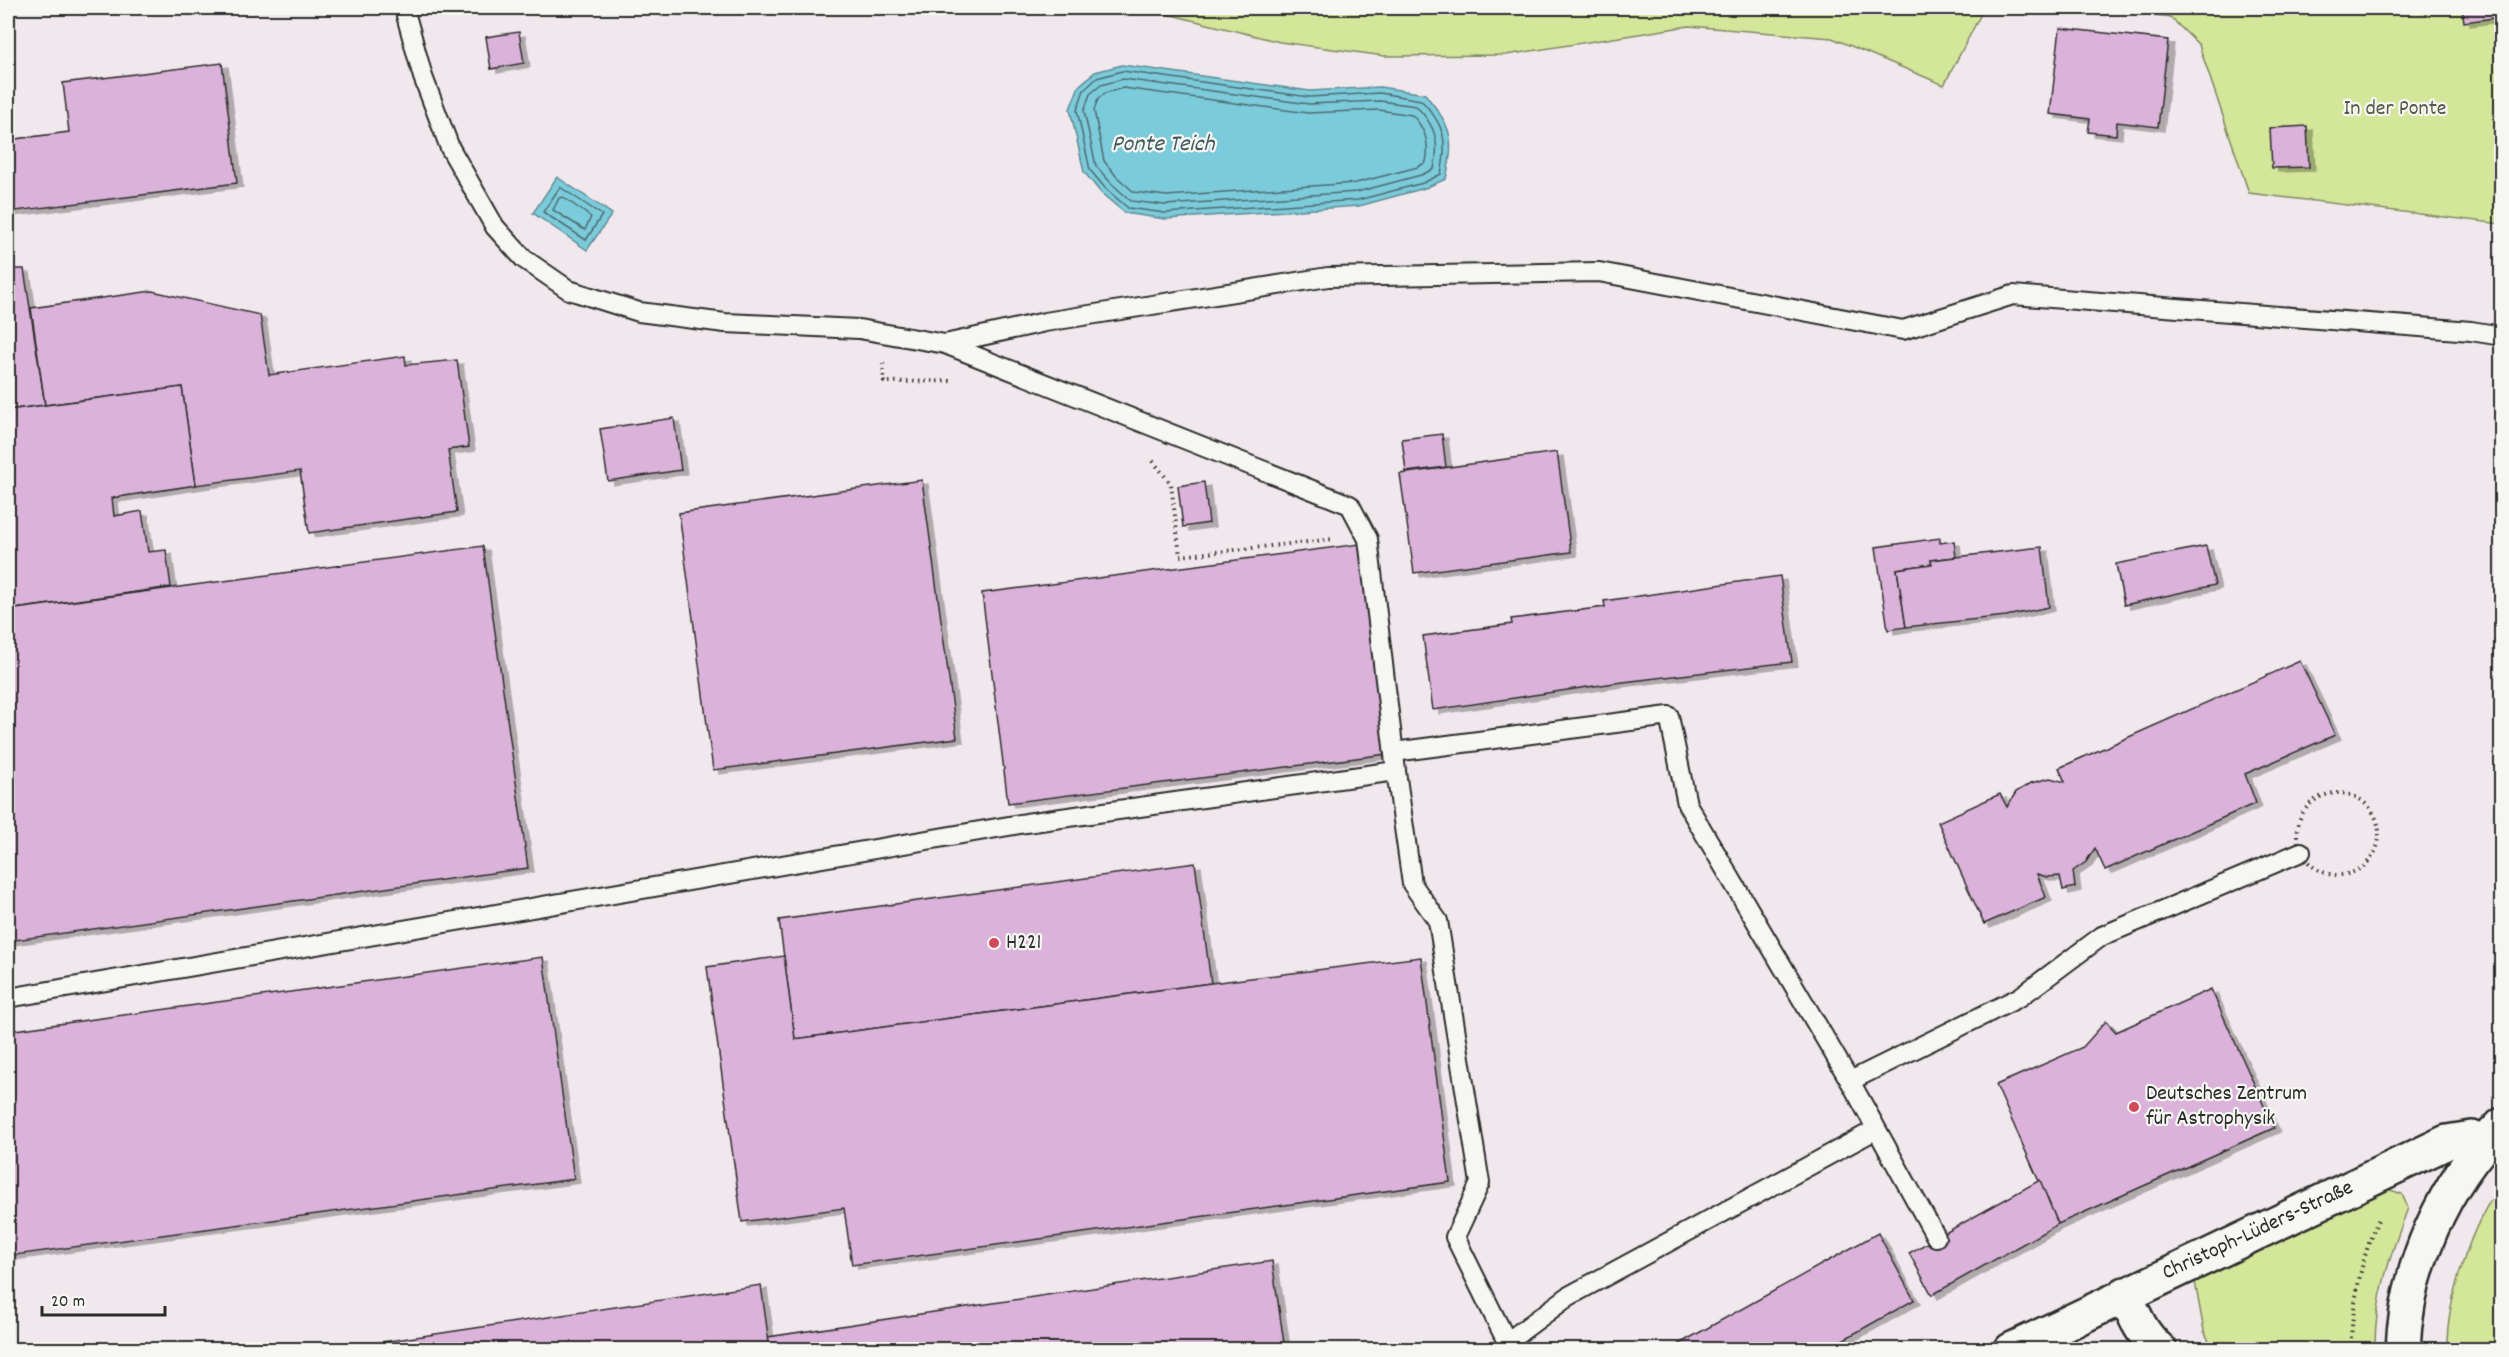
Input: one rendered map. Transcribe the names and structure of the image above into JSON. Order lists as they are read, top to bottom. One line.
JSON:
{"streets":{"street":["Christoph-Lüders-Straße"]},"water":["Ponte Teich"],"parks":["In der Ponte"],"places":["H221","Deutsches Zentrum für Astrophysik"],"scale_bar":"20 m"}
